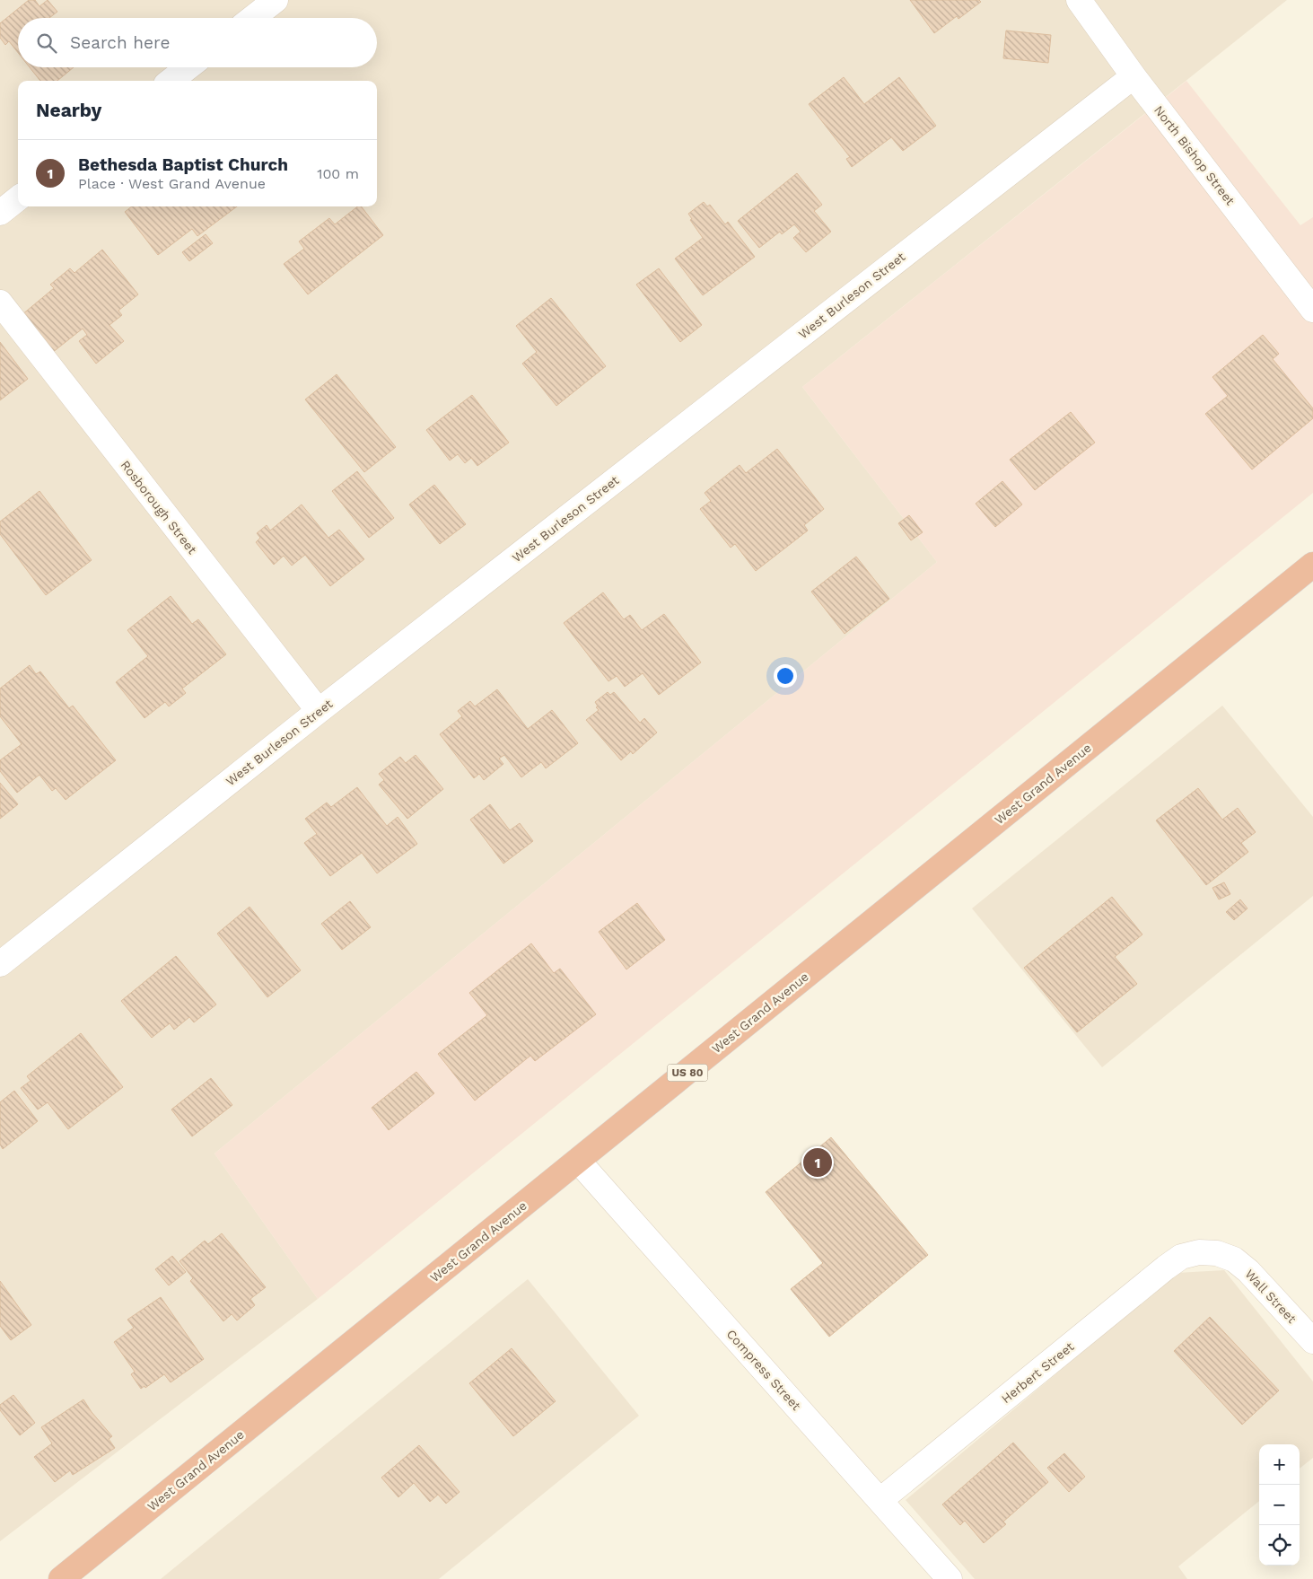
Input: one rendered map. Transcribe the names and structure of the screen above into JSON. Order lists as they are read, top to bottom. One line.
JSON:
{"streets":{"highway":["West Grand Avenue","US 80"],"street":["North Bishop Street","West Burleson Street","Rosborough Street","Wall Street","Compress Street","Herbert Street"]},"crossings":[["North Bishop Street","West Burleson Street"],["West Burleson Street","Rosborough Street"],["West Grand Avenue","Compress Street"],["Wall Street","Herbert Street"],["Compress Street","Herbert Street"]],"page":{"search":"Search here","heading":"Nearby","list":[{"mark":"1","name":"Bethesda Baptist Church","note":"Place · West Grand Avenue","value":"100 m"}],"pins":"1","map_buttons":["+","−"]}}
